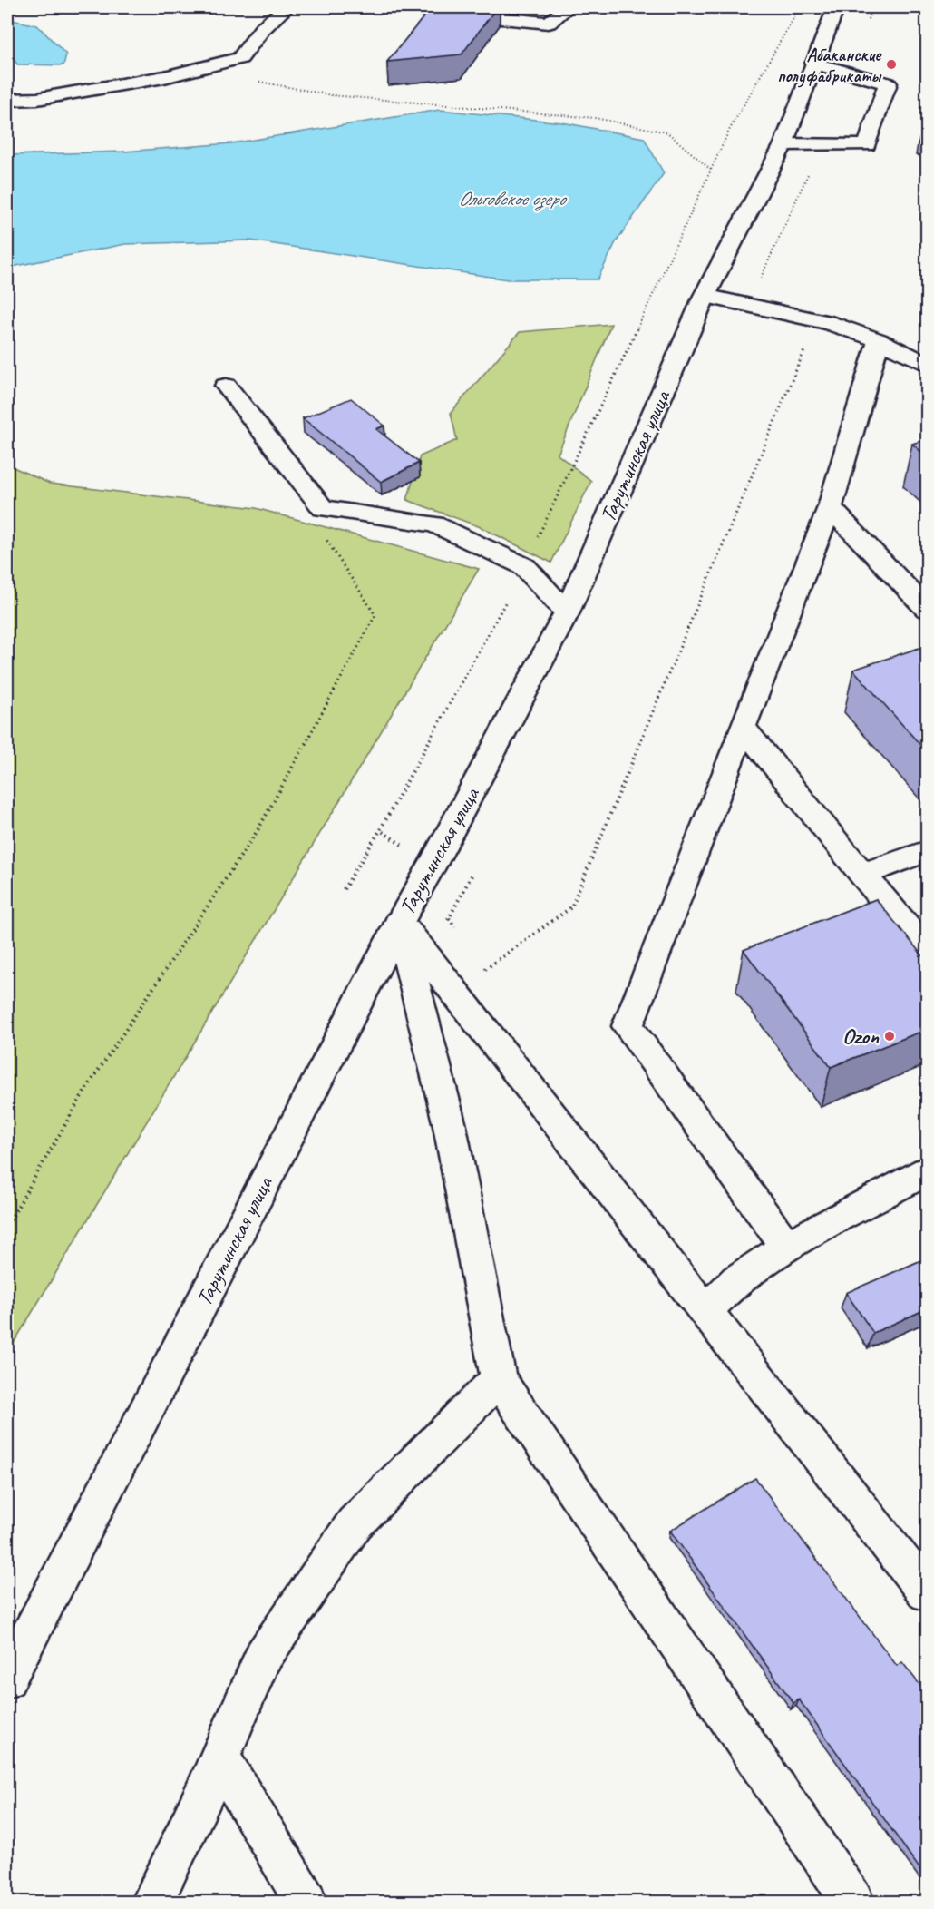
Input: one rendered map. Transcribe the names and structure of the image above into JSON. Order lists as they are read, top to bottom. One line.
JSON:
{"streets":{"main road":["Тарутинская улица"]},"water":["Ольговское озеро"],"places":["Абаканские полуфабрикаты","Ozon"]}
